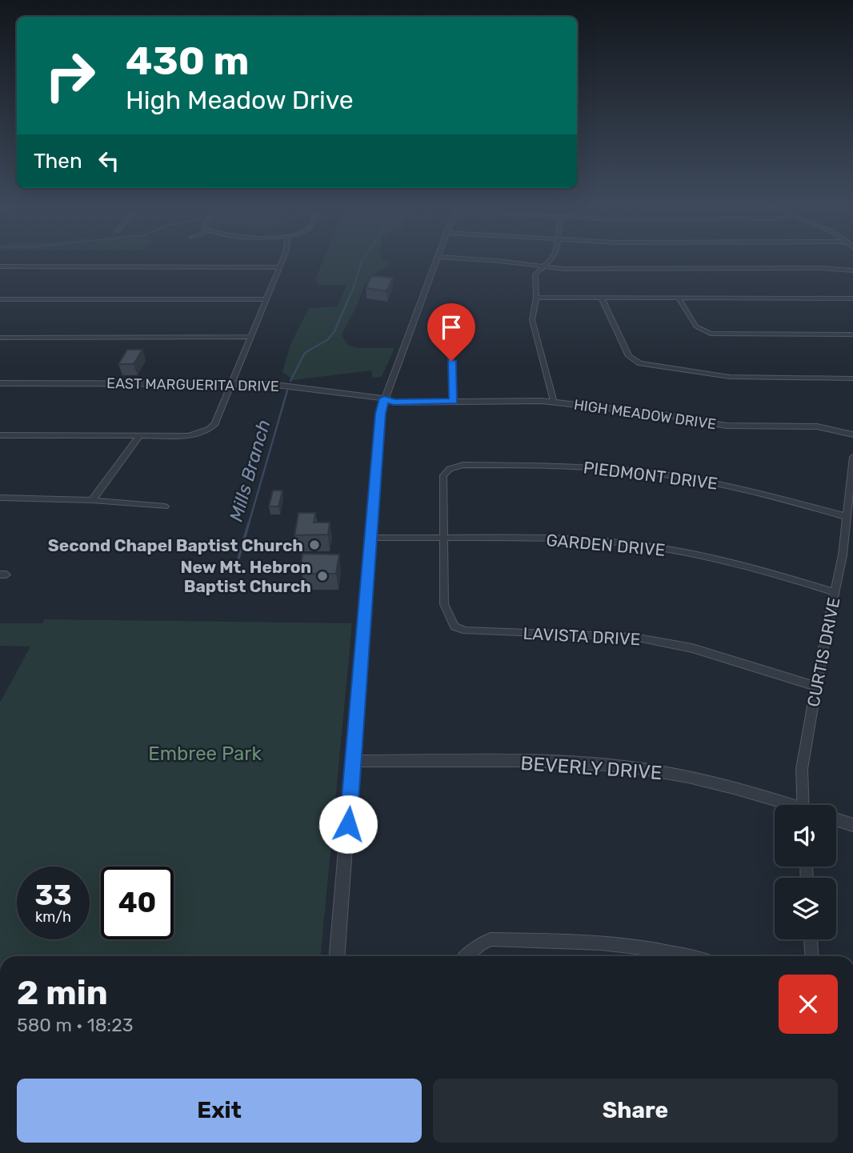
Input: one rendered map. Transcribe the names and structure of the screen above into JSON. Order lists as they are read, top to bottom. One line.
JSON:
{"streets":{"street":["EAST MARGUERITA DRIVE","HIGH MEADOW DRIVE","PIEDMONT DRIVE","GARDEN DRIVE","LAVISTA DRIVE","CURTIS DRIVE","BEVERLY DRIVE"]},"crossings":[["EAST MARGUERITA DRIVE","HIGH MEADOW DRIVE"],["PIEDMONT DRIVE","GARDEN DRIVE"],["PIEDMONT DRIVE","LAVISTA DRIVE"],["PIEDMONT DRIVE","CURTIS DRIVE"],["GARDEN DRIVE","LAVISTA DRIVE"],["GARDEN DRIVE","CURTIS DRIVE"],["LAVISTA DRIVE","CURTIS DRIVE"]],"water":["Mills Branch"],"parks":["Embree Park"],"places":["Second Chapel Baptist Church","New Mt. Hebron Baptist Church"],"page":{"turn":["430 m","High Meadow Drive"],"then":"Then","speed":"33 km/h","limit":"40","heading":["2 min","580 m · 18:23"],"buttons":["Exit","Share"]}}
